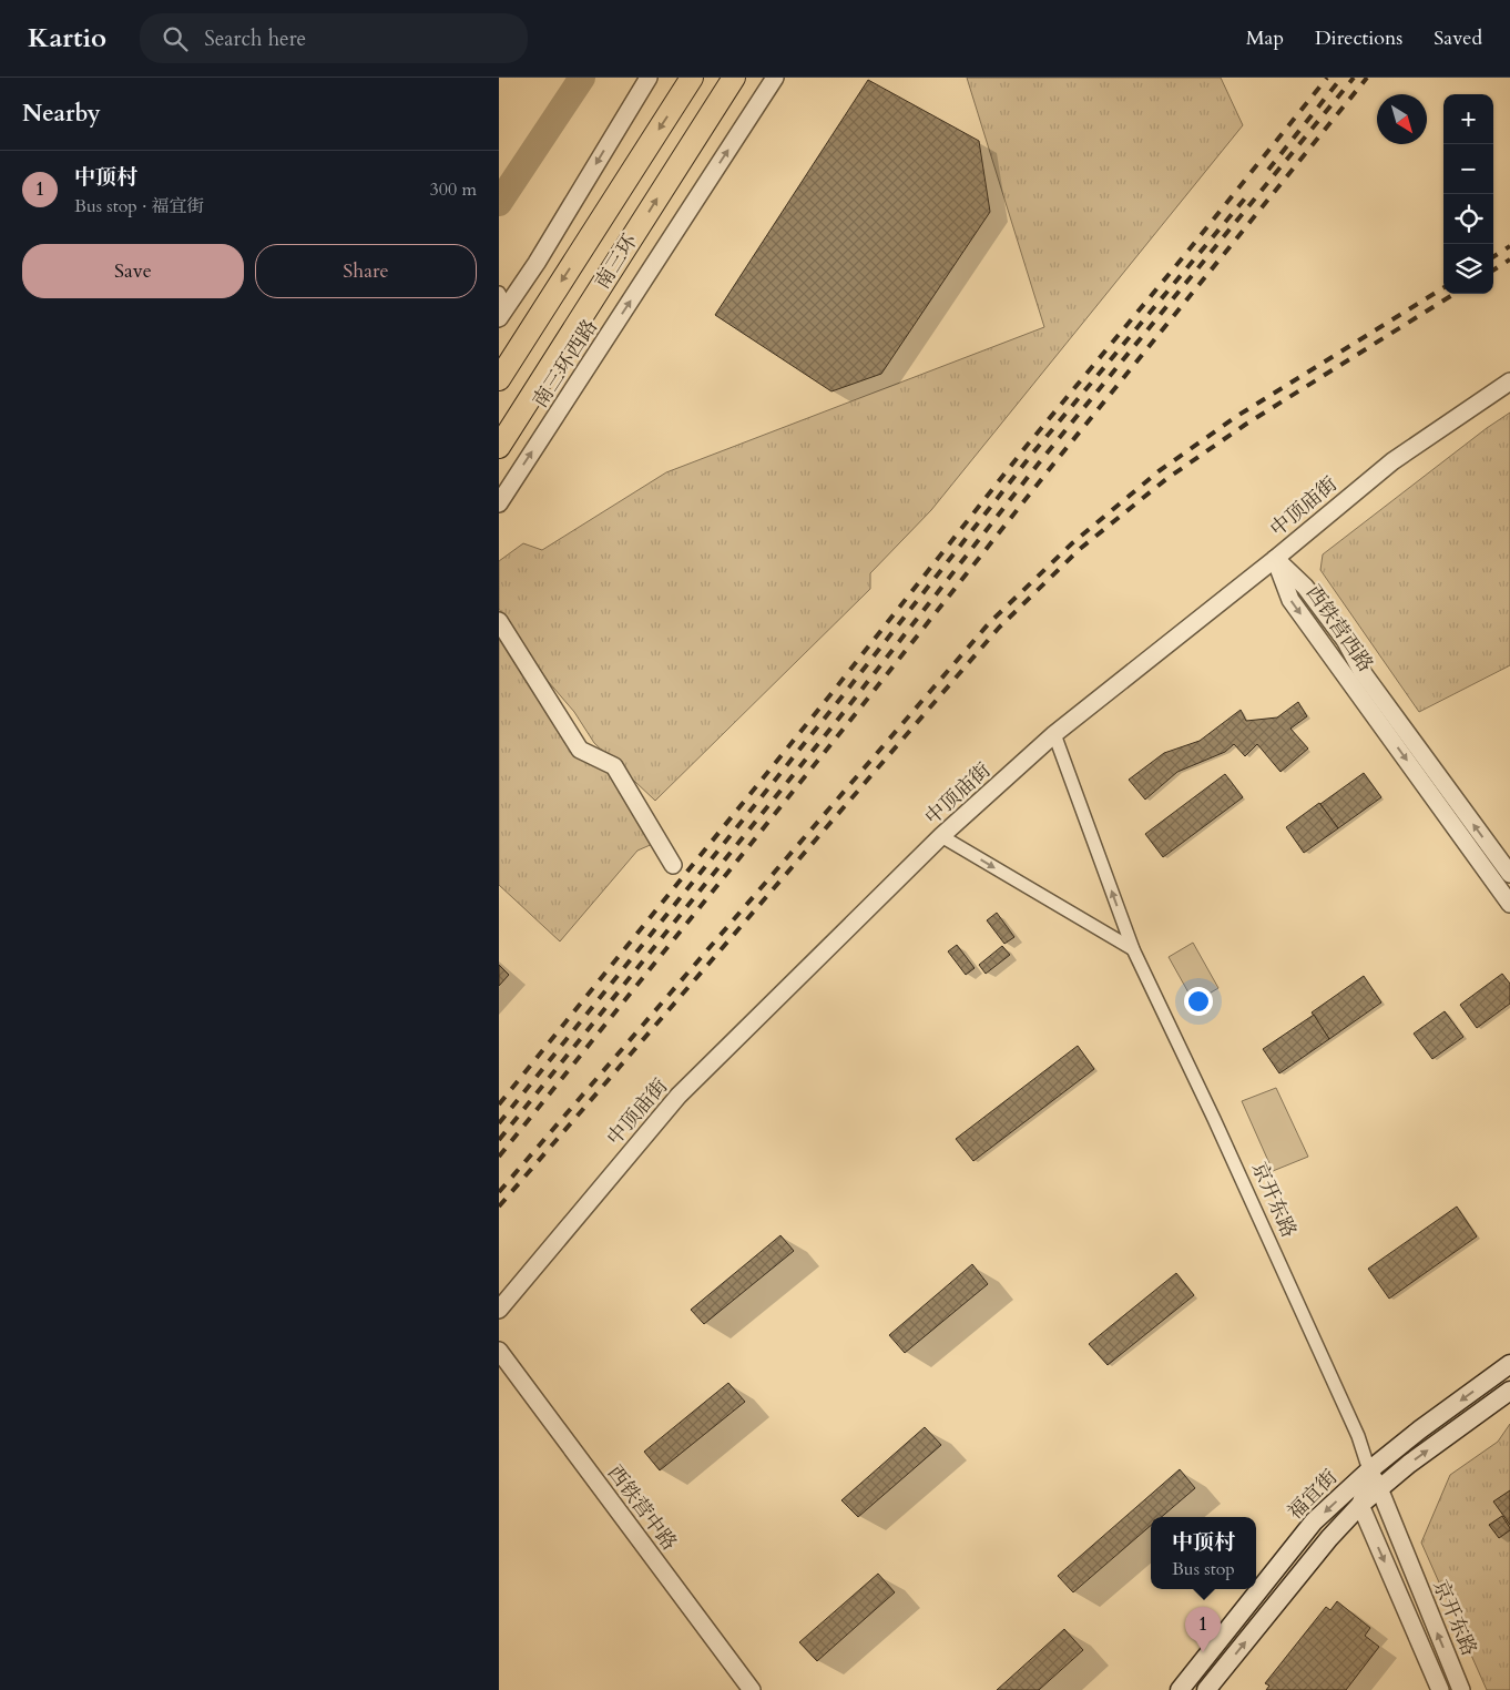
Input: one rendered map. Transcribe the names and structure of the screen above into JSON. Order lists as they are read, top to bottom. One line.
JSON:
{"streets":{"highway":["南三环"],"main road":["福宜街"],"street":["南三环西路","中顶庙街","西铁营西路","京开东路","西铁营中路"]},"crossings":[["中顶庙街","西铁营西路"],["京开东路","福宜街"]],"north":"bottom right","page":{"header":"Kartio","search":"Search here","nav":["Map","Directions","Saved"],"heading":"Nearby","map_buttons":["+","−"],"list":[{"mark":"1","name":"中顶村","note":"Bus stop · 福宜街","value":"300 m"}],"buttons":["Save","Share"],"popup":["中顶村","Bus stop"],"pins":"1"}}
